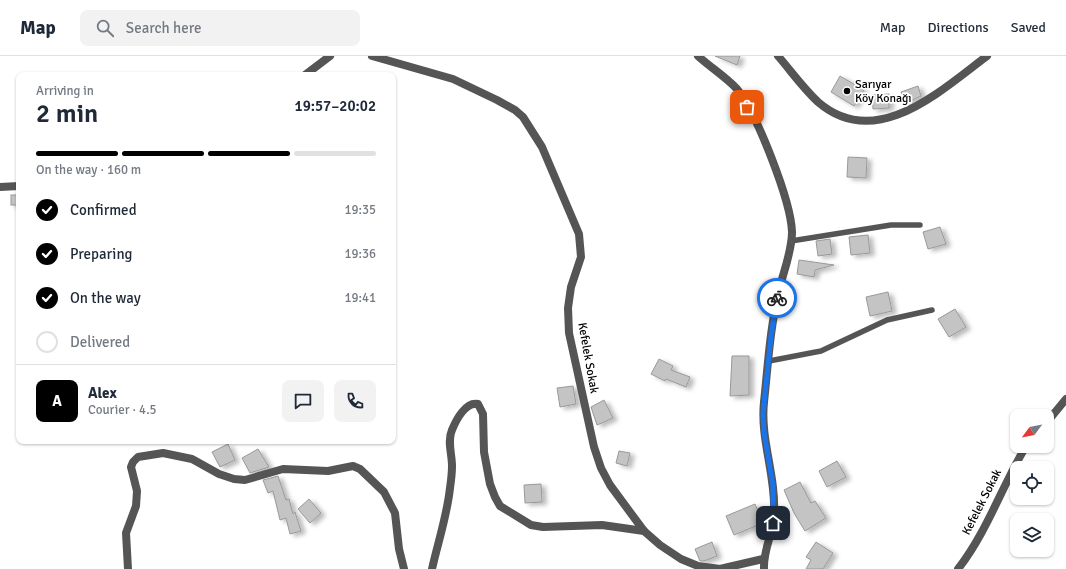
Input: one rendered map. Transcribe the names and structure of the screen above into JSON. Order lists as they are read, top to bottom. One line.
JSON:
{"streets":{"street":["Kefelek Sokak"]},"places":["Sarıyar Köy Konağı"],"north":"bottom left","page":{"header":"Map","search":"Search here","nav":["Map","Directions","Saved"],"heading":["2 min","Arriving in","19:57–20:02"],"panel":["Alex","Courier · 4.5"],"bar":"On the way · 160 m","list":[["Confirmed","19:35"],["Preparing","19:36"],["On the way","19:41"],"Delivered"],"round":"A"}}
